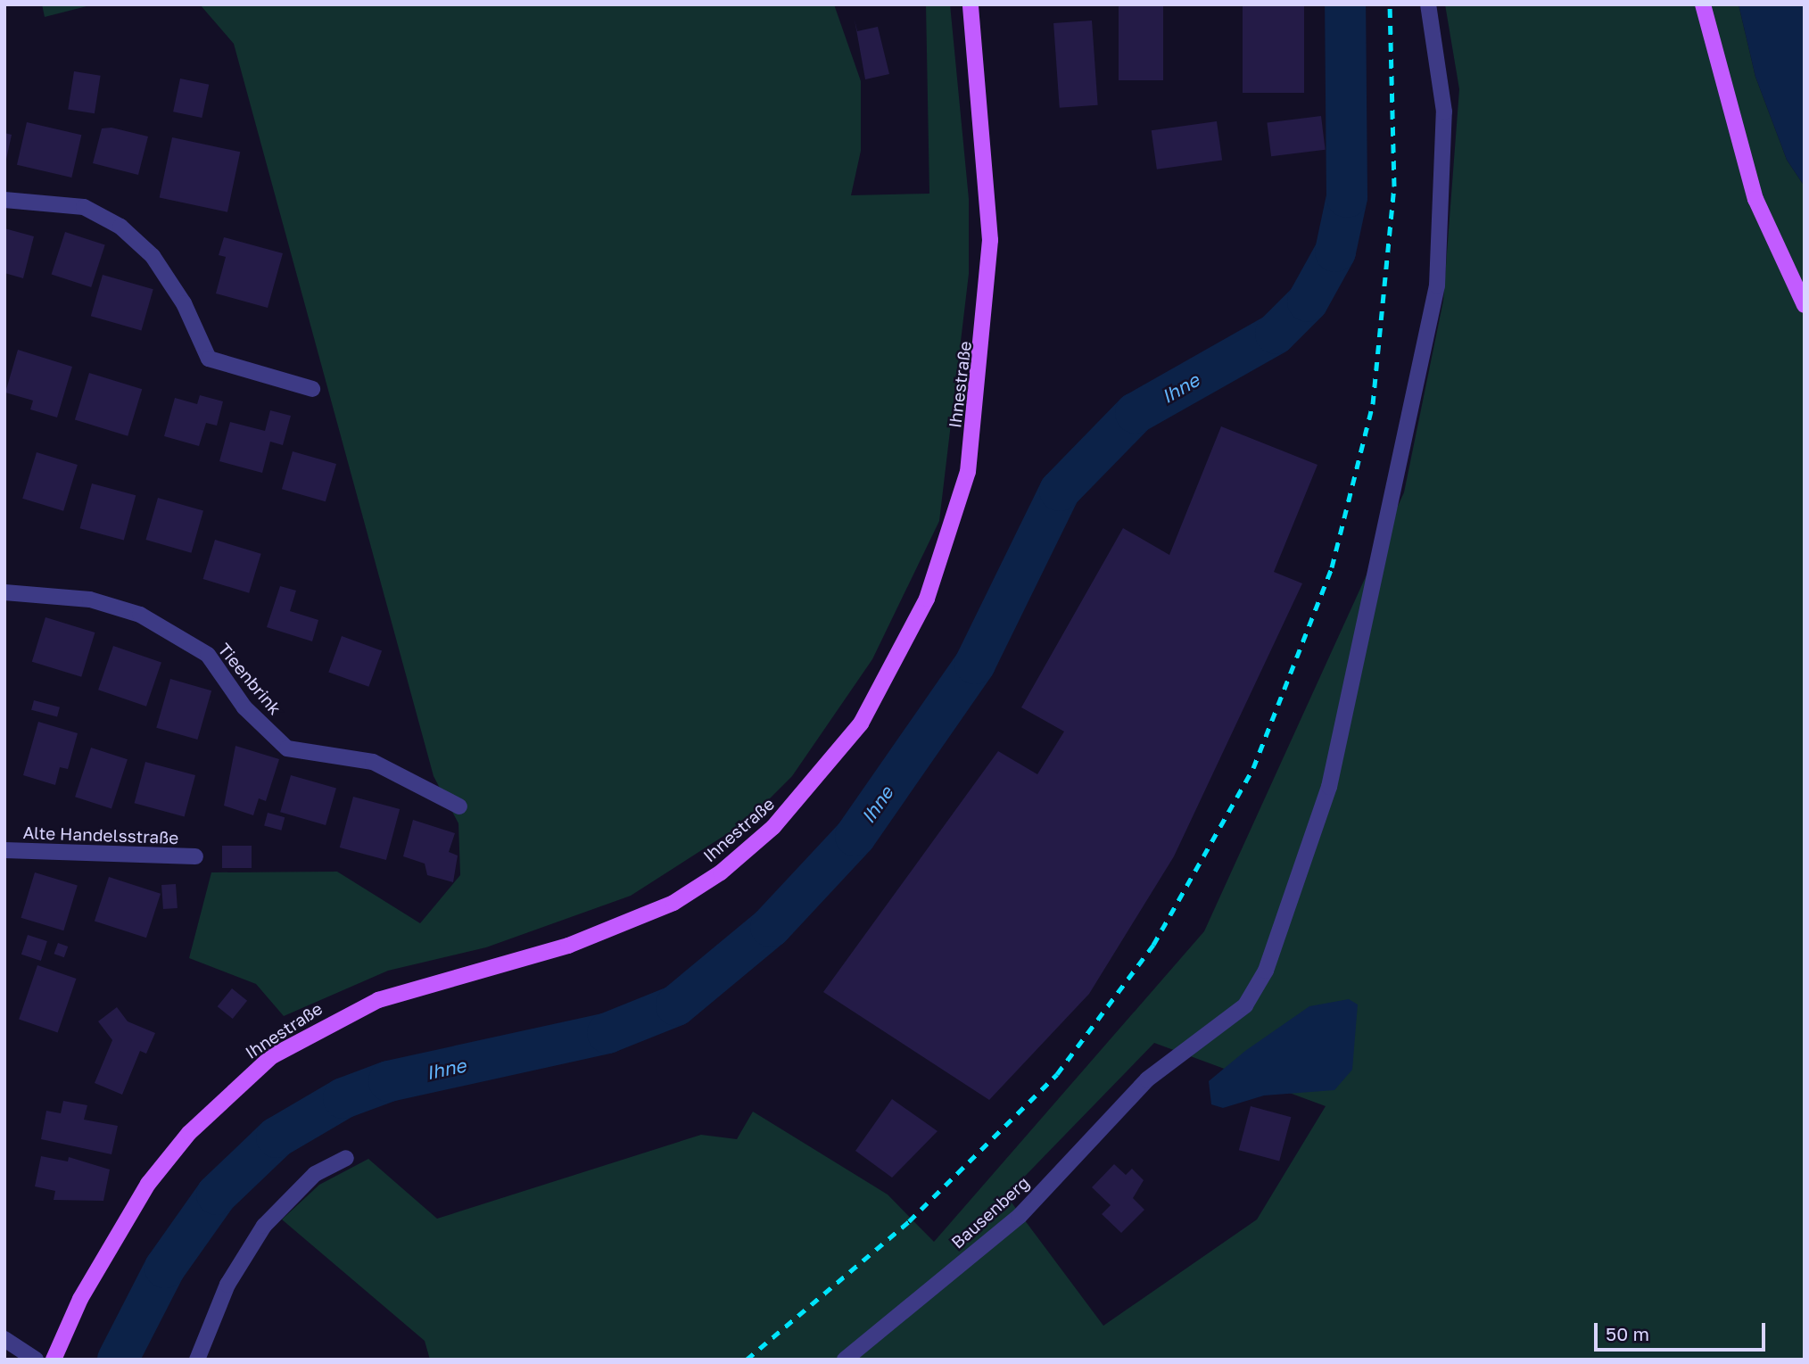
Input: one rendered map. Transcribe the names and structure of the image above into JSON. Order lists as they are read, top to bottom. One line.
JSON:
{"streets":{"main road":["Ihnestraße"],"street":["Tieenbrink","Alte Handelsstraße","Bausenberg"]},"water":["Ihne"],"scale_bar":"50 m"}
